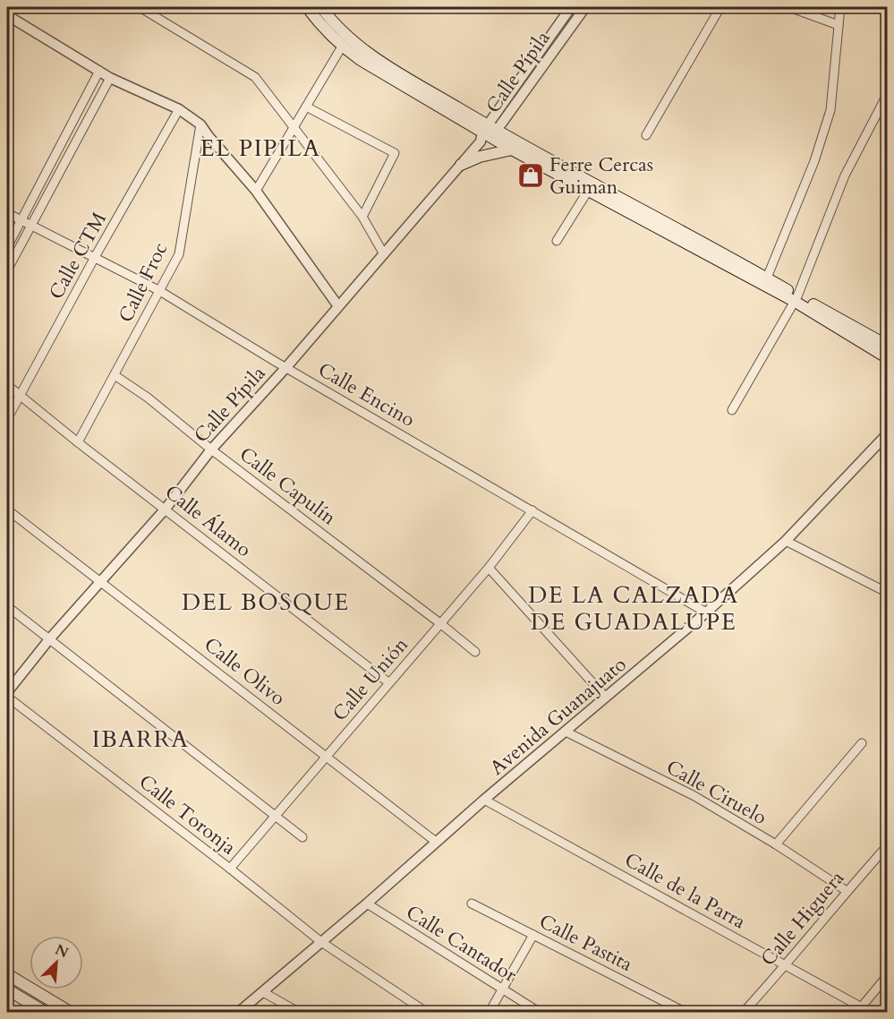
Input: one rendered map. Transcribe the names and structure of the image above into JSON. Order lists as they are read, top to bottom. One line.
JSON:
{"streets":{"street":["Calle Pípila","Calle CTM","Calle Froc","Calle Encino","Calle Capulín","Calle Álamo","Calle Olivo","Calle Unión","Avenida Guanajuato","Calle Ciruelo","Calle Toronja","Calle de la Parra","Calle Higuera","Calle Pastita","Calle Cantador"]},"crossings":[["Calle Pípila","Calle Encino"],["Calle Pípila","Calle Capulín"],["Calle Pípila","Calle Álamo"],["Calle Pípila","Calle Olivo"],["Calle Pípila","Calle Toronja"],["Calle CTM","Calle Encino"],["Calle CTM","Calle Álamo"],["Calle Froc","Calle Encino"],["Calle Froc","Calle Capulín"],["Calle Froc","Calle Álamo"],["Calle Encino","Calle Unión"],["Calle Encino","Avenida Guanajuato"],["Calle Capulín","Calle Unión"],["Calle Álamo","Calle Unión"],["Calle Olivo","Calle Unión"],["Calle Olivo","Avenida Guanajuato"],["Calle Unión","Calle Toronja"],["Avenida Guanajuato","Calle Ciruelo"],["Avenida Guanajuato","Calle Toronja"],["Avenida Guanajuato","Calle de la Parra"],["Avenida Guanajuato","Calle Cantador"],["Calle Ciruelo","Calle Higuera"],["Calle de la Parra","Calle Higuera"]],"districts":["EL PIPILA","DE LA CALZADA DE GUADALUPE","DEL BOSQUE","IBARRA"],"places":{"shop":["Ferre Cercas Guiman"]},"north":"top right"}
